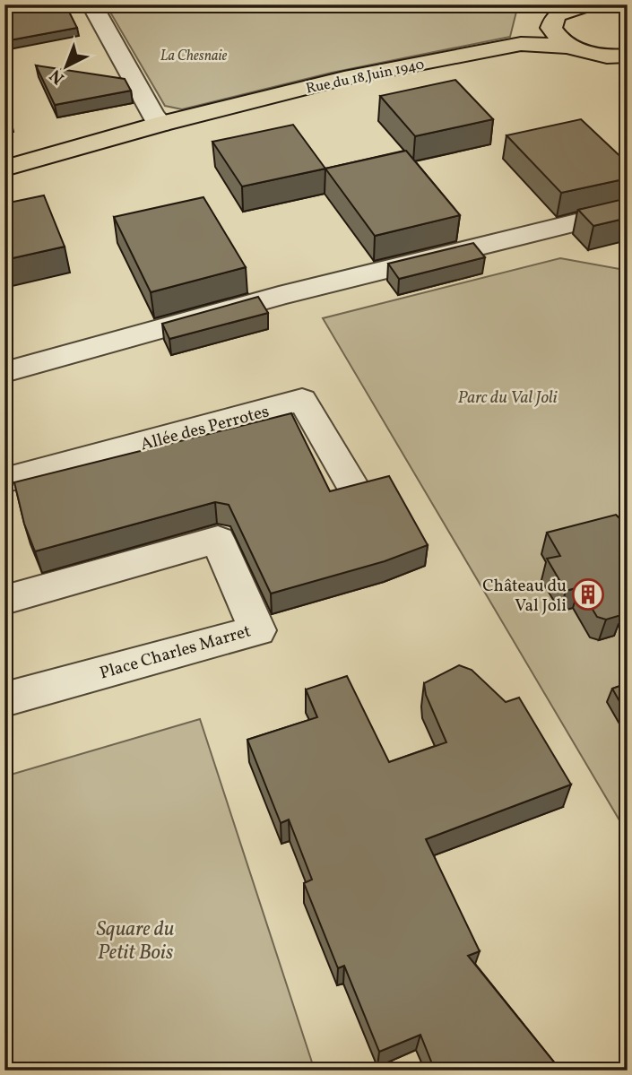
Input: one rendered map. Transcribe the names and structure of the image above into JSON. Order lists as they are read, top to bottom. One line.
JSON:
{"streets":{"main road":["Rue du 18 Juin 1940"],"street":["Allée des Perrotes","Place Charles Marret"]},"parks":["La Chesnaie","Parc du Val Joli","Square du Petit Bois"],"places":{"building":["Château du Val Joli"]},"north":"bottom left"}
